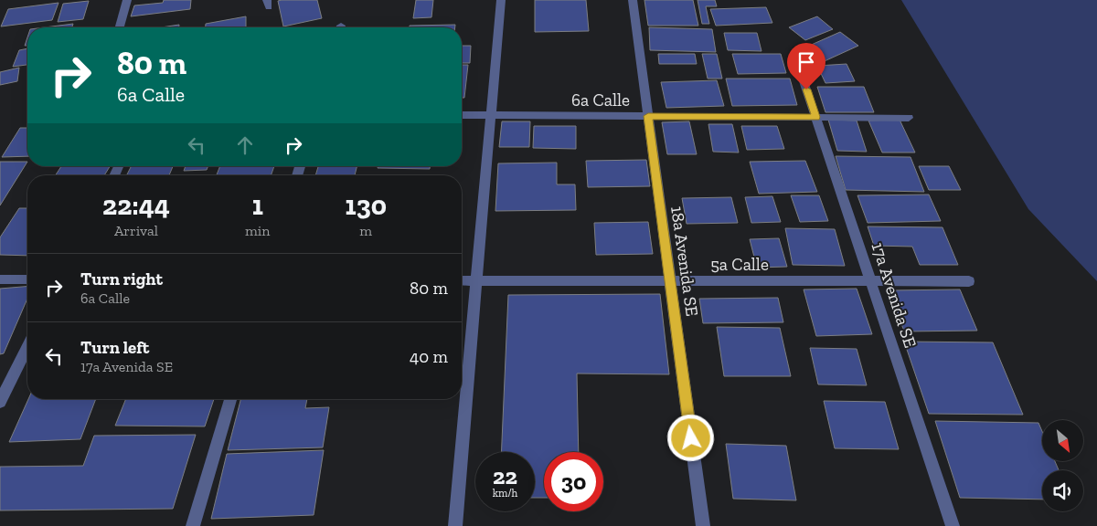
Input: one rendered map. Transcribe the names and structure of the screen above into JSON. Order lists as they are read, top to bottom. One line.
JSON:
{"streets":{"street":["6a Calle","18a Avenida SE","5a Calle","17a Avenida SE"]},"crossings":[["6a Calle","18a Avenida SE"],["6a Calle","17a Avenida SE"],["18a Avenida SE","5a Calle"],["5a Calle","17a Avenida SE"]],"north":"bottom right","page":{"turn":["80 m","6a Calle"],"eta":["22:44","Arrival","1","min","130","m"],"list":[{"name":"Turn right","note":"6a Calle","value":"80 m"},{"name":"Turn left","note":"17a Avenida SE","value":"40 m"}],"speed":"22 km/h","limit":"30"}}
